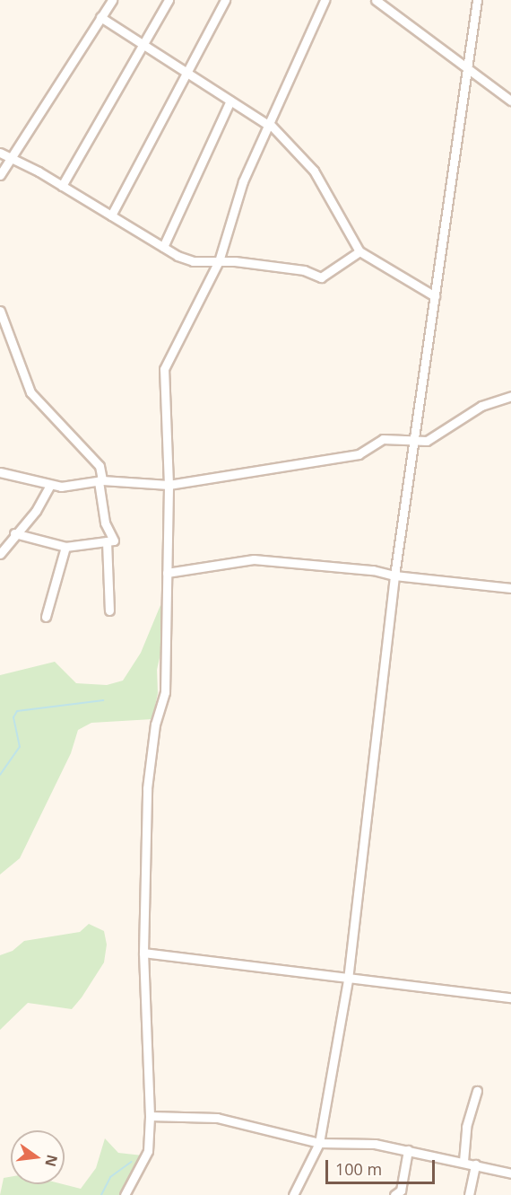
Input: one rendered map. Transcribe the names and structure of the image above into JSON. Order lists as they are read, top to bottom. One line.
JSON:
{"scale_bar":"100 m","north":"right"}
